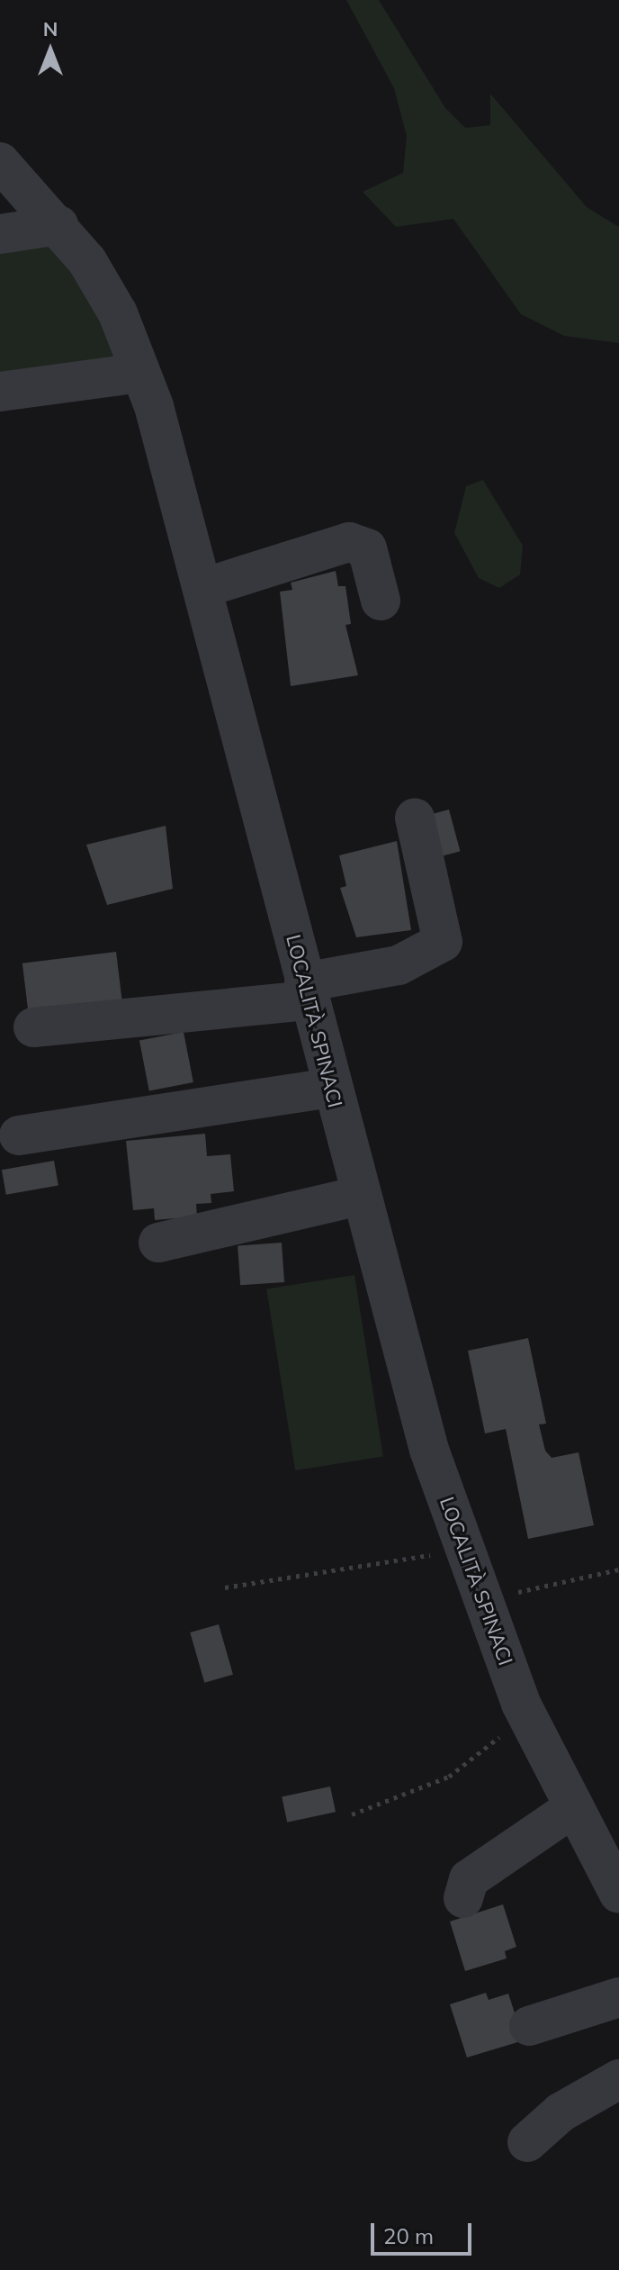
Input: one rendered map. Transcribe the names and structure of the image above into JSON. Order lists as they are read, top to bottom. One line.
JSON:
{"streets":{"street":["LOCALITÀ SPINACI"]},"scale_bar":"20 m","north":"top"}
